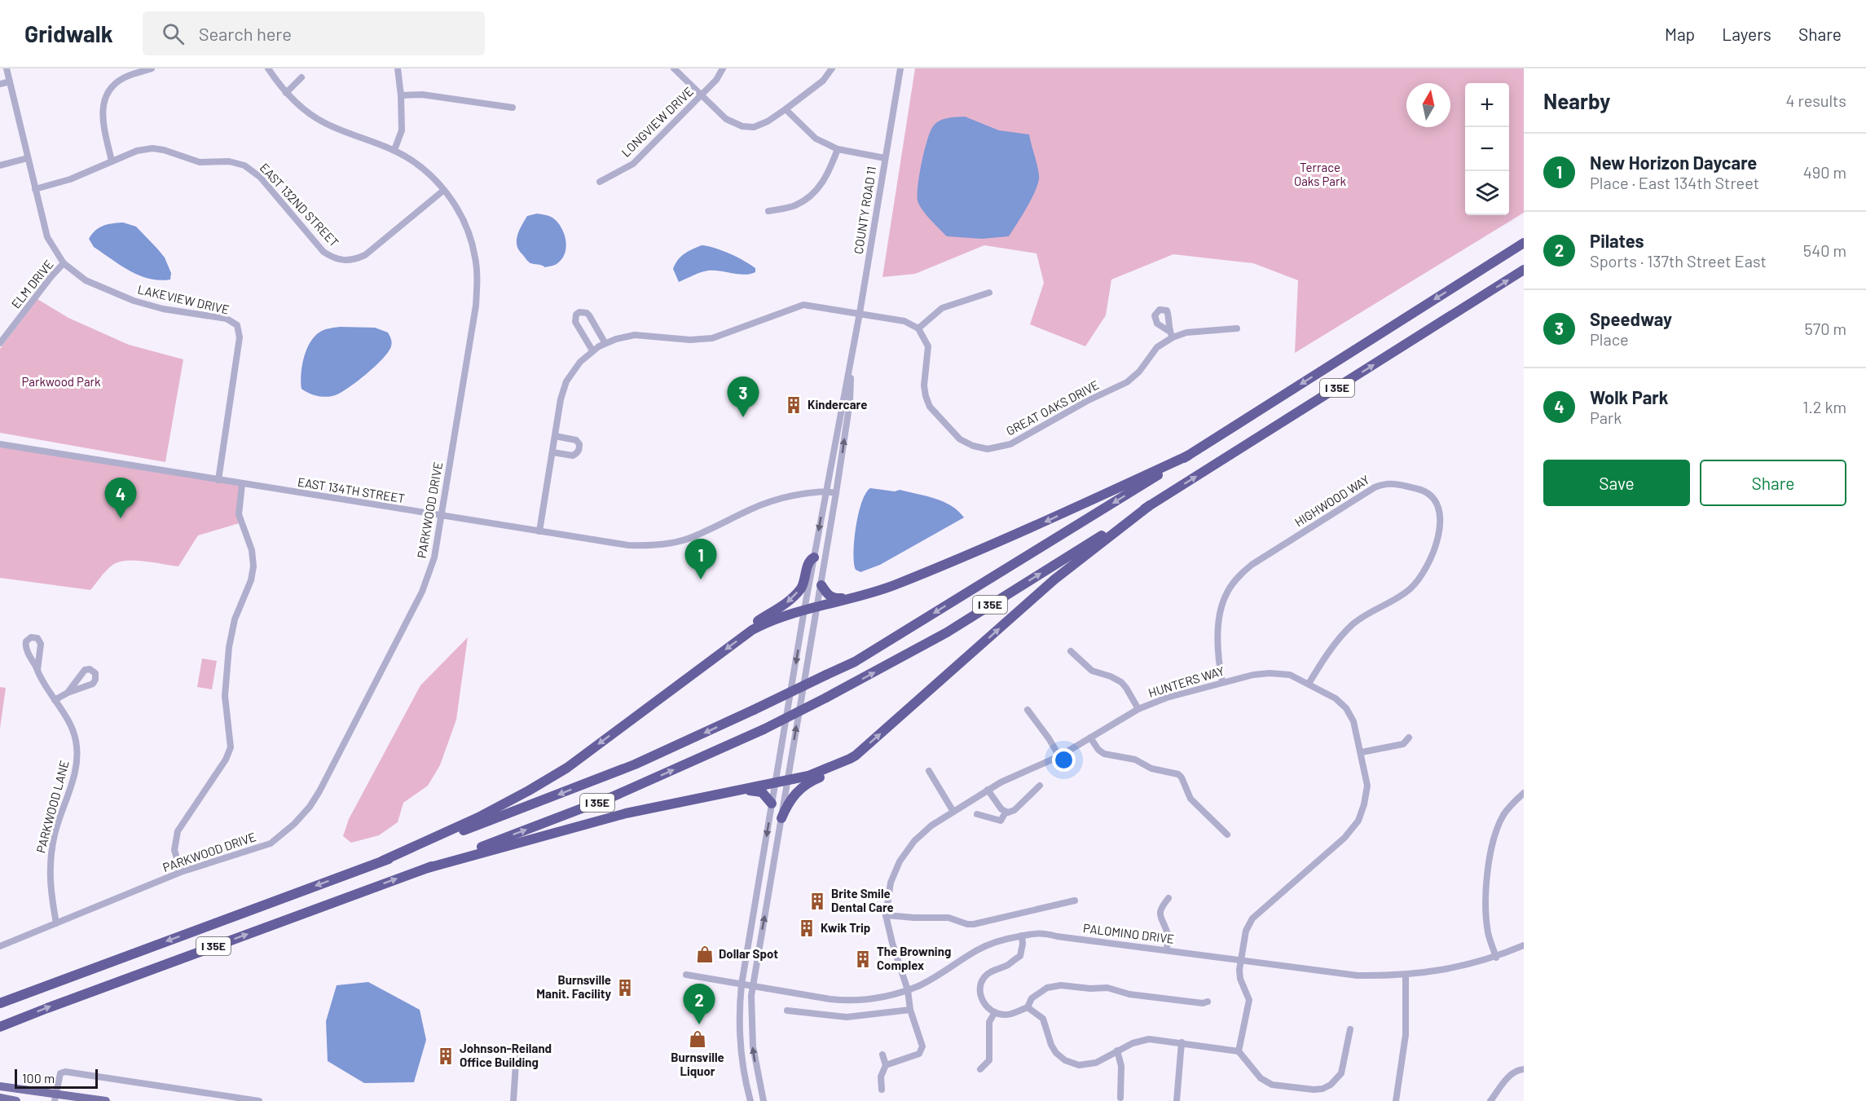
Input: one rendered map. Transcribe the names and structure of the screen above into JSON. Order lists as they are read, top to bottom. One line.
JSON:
{"streets":{"highway":["I 35E"],"street":["LONGVIEW DRIVE","EAST 132ND STREET","COUNTY ROAD 11","ELM DRIVE","LAKEVIEW DRIVE","GREAT OAKS DRIVE","EAST 134TH STREET","HIGHWOOD WAY","PARKWOOD DRIVE","HUNTERS WAY","PARKWOOD LANE","PALOMINO DRIVE"]},"crossings":[["EAST 132ND STREET","LAKEVIEW DRIVE"],["EAST 132ND STREET","PARKWOOD DRIVE"],["ELM DRIVE","LAKEVIEW DRIVE"],["LAKEVIEW DRIVE","EAST 134TH STREET"],["EAST 134TH STREET","PARKWOOD DRIVE"],["HIGHWOOD WAY","HUNTERS WAY"],["PARKWOOD DRIVE","PARKWOOD LANE"],["HUNTERS WAY","PALOMINO DRIVE"]],"parks":["Terrace Oaks Park","Parkwood Park"],"places":{"building":["Kindercare","Brite Smile Dental Care","Kwik Trip","The Browning Complex","Burnsville Manit. Facility","Johnson-Reiland Office Building"],"shop":["Dollar Spot","Burnsville Liquor"]},"scale_bar":"100 m","north":"top","page":{"header":"Gridwalk","search":"Search here","nav":["Map","Layers","Share"],"heading":["Nearby","4 results"],"map_buttons":["+","−"],"list":[{"mark":"1","name":"New Horizon Daycare","note":"Place · East 134th Street","value":"490 m"},{"mark":"2","name":"Pilates","note":"Sports · 137th Street East","value":"540 m"},{"mark":"3","name":"Speedway","note":"Place","value":"570 m"},{"mark":"4","name":"Wolk Park","note":"Park","value":"1.2 km"}],"pins":["3","4","1","2"],"buttons":["Save","Share"],"scale":"100 m"}}
